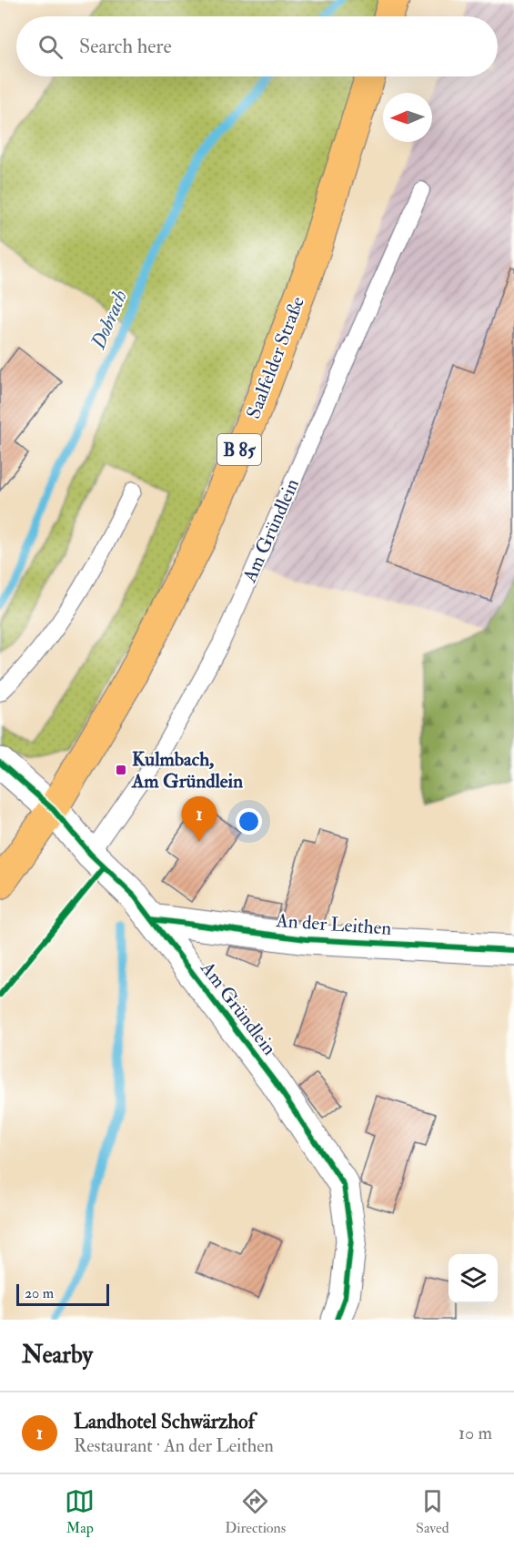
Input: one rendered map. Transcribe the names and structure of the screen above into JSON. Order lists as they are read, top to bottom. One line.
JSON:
{"streets":{"main road":["Saalfelder Straße","B 85"],"street":["Am Gründlein","An der Leithen"]},"crossings":[["Saalfelder Straße","B 85"],["Saalfelder Straße","Am Gründlein"],["B 85","Am Gründlein"],["Am Gründlein","An der Leithen"]],"water":["Dobrach"],"places":{"transit":["Kulmbach, Am Gründlein"]},"scale_bar":"20 m","north":"left","page":{"search":"Search here","pins":"1","scale":"20 m","heading":"Nearby","list":[{"mark":"1","name":"Landhotel Schwärzhof","note":"Restaurant · An der Leithen","value":"10 m"}],"nav":["Map","Directions","Saved"]}}
